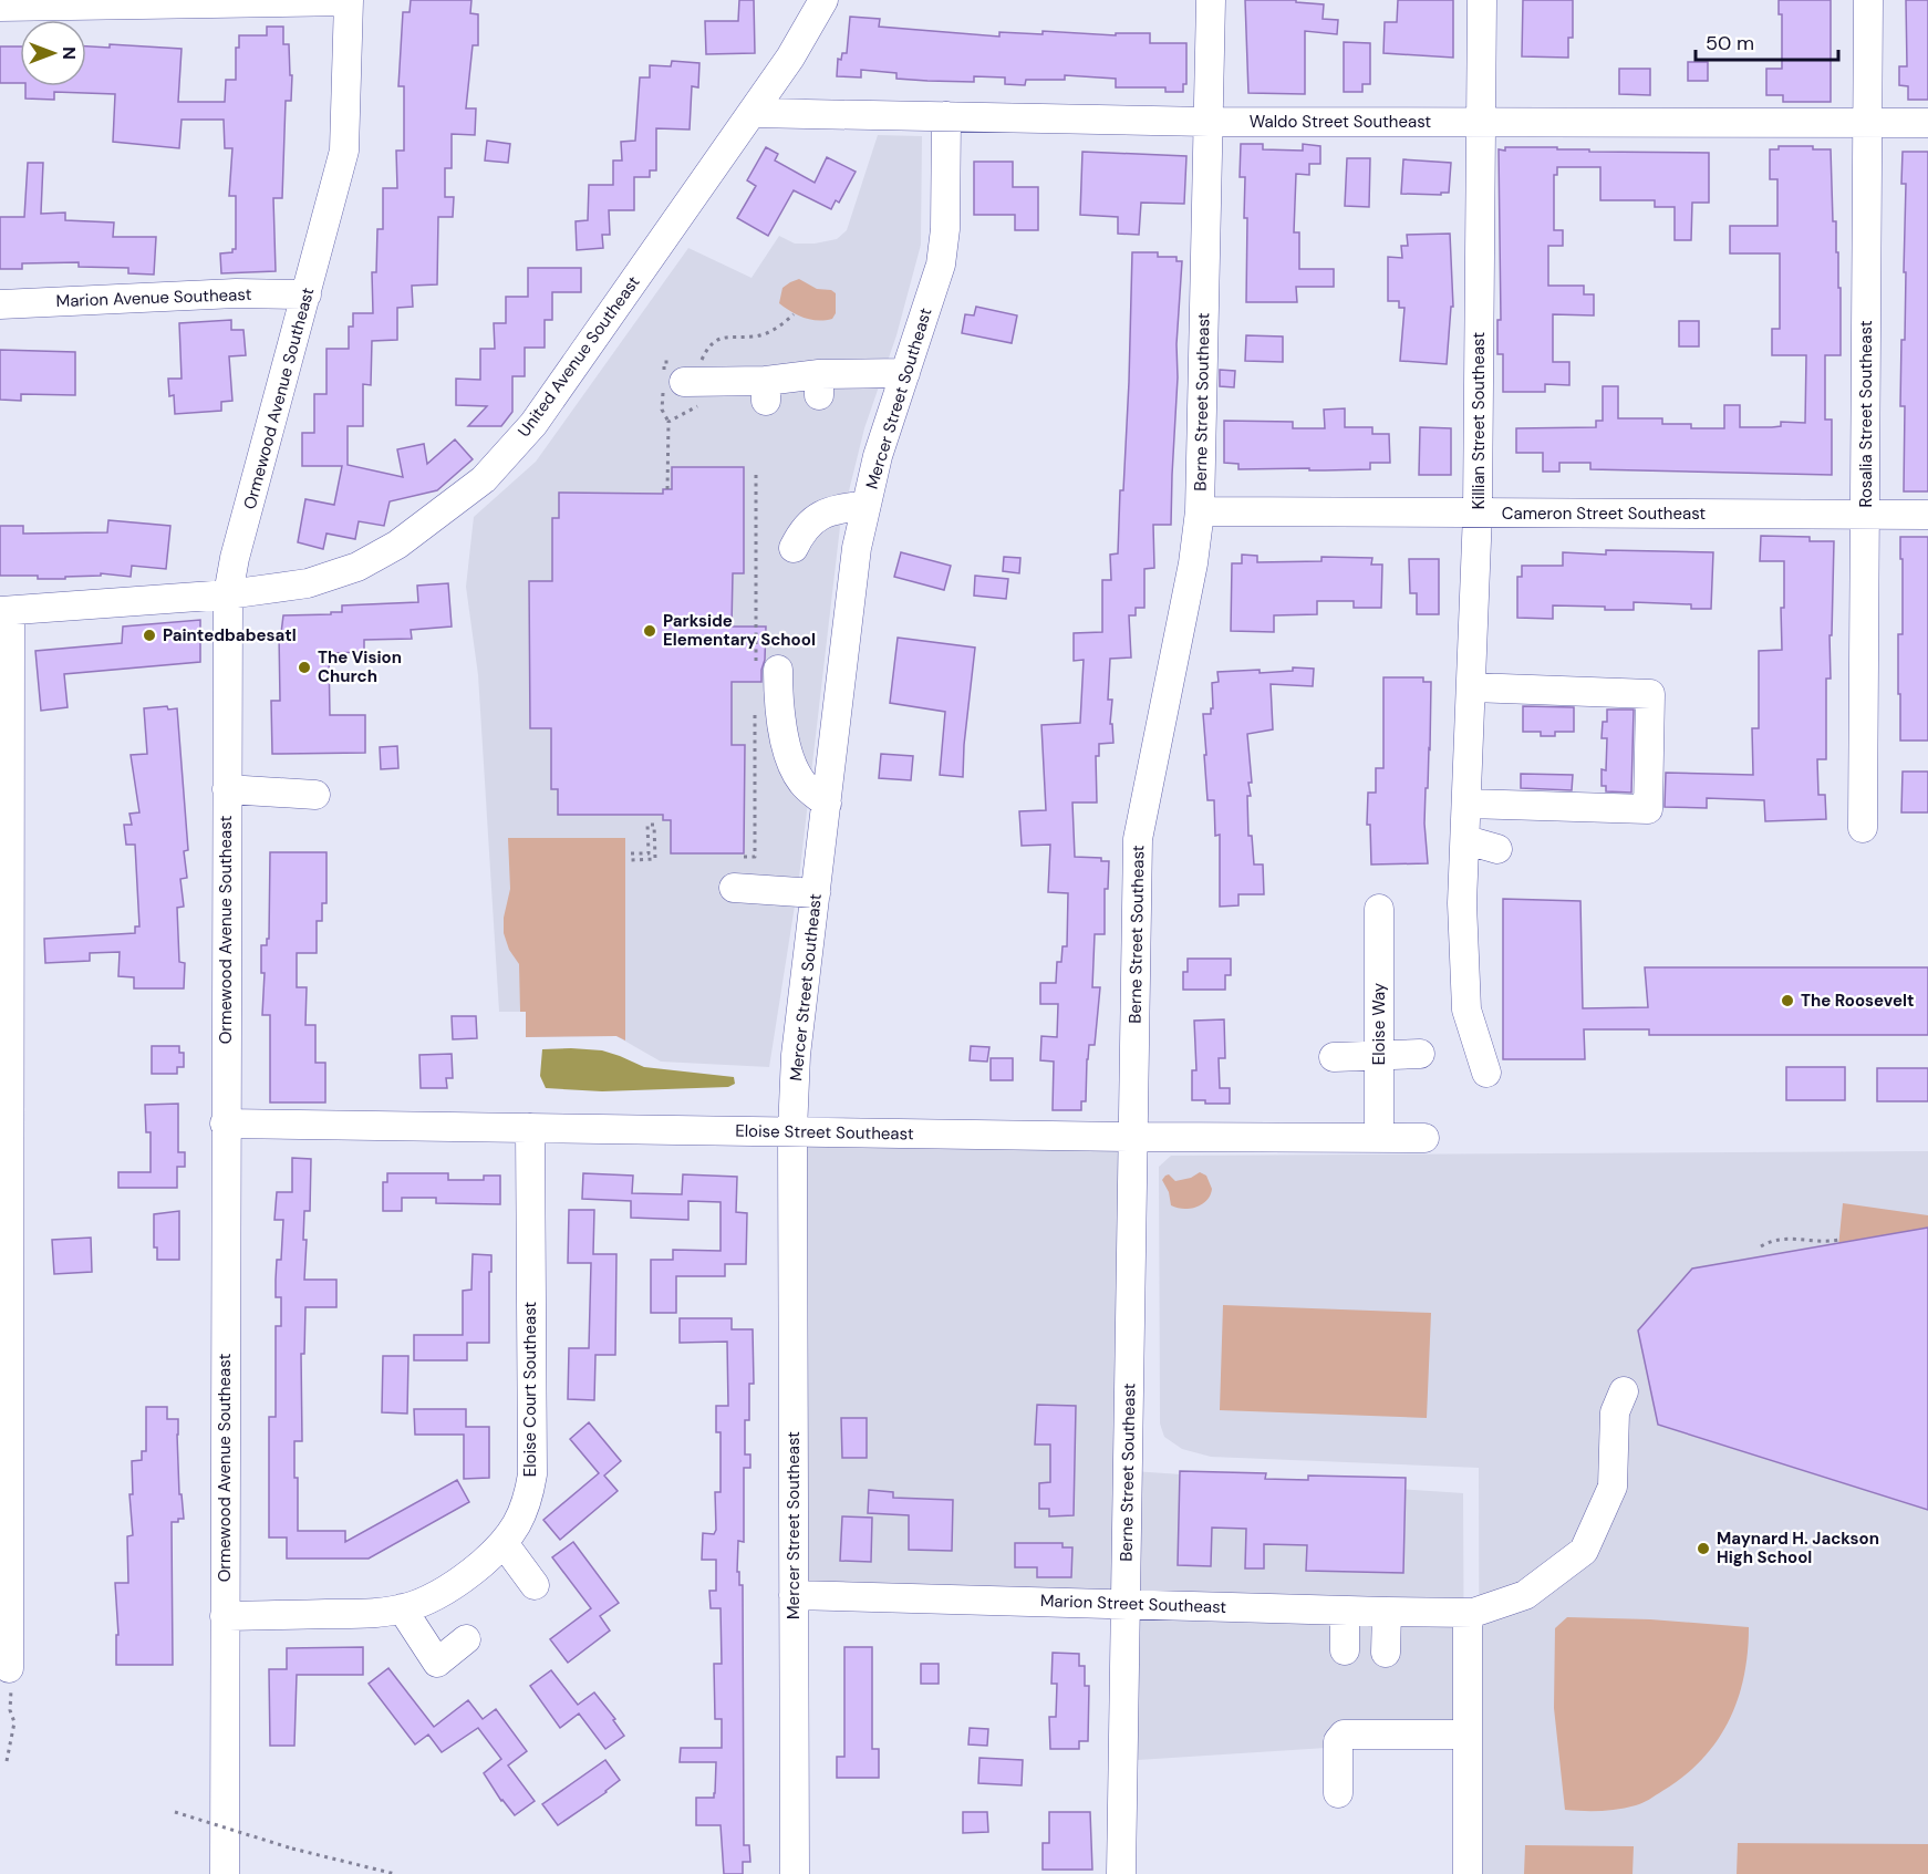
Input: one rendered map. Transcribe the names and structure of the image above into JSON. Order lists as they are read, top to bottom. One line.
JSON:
{"streets":{"street":["Waldo Street Southeast","Marion Avenue Southeast","United Avenue Southeast","Ormewood Avenue Southeast","Mercer Street Southeast","Berne Street Southeast","Rosalia Street Southeast","Killian Street Southeast","Cameron Street Southeast","Eloise Way","Eloise Street Southeast","Eloise Court Southeast","Marion Street Southeast"]},"crossings":[["Waldo Street Southeast","United Avenue Southeast"],["Waldo Street Southeast","Mercer Street Southeast"],["Waldo Street Southeast","Berne Street Southeast"],["Waldo Street Southeast","Rosalia Street Southeast"],["Waldo Street Southeast","Killian Street Southeast"],["Marion Avenue Southeast","Ormewood Avenue Southeast"],["United Avenue Southeast","Ormewood Avenue Southeast"],["Ormewood Avenue Southeast","Eloise Street Southeast"],["Ormewood Avenue Southeast","Eloise Court Southeast"],["Mercer Street Southeast","Eloise Street Southeast"],["Mercer Street Southeast","Marion Street Southeast"],["Berne Street Southeast","Cameron Street Southeast"],["Berne Street Southeast","Eloise Street Southeast"],["Berne Street Southeast","Marion Street Southeast"],["Rosalia Street Southeast","Cameron Street Southeast"],["Killian Street Southeast","Cameron Street Southeast"],["Eloise Way","Eloise Street Southeast"],["Eloise Street Southeast","Eloise Court Southeast"]],"places":["Parkside Elementary School","Paintedbabesatl","The Vision Church","The Roosevelt","Maynard H. Jackson High School"],"scale_bar":"50 m","north":"right"}
